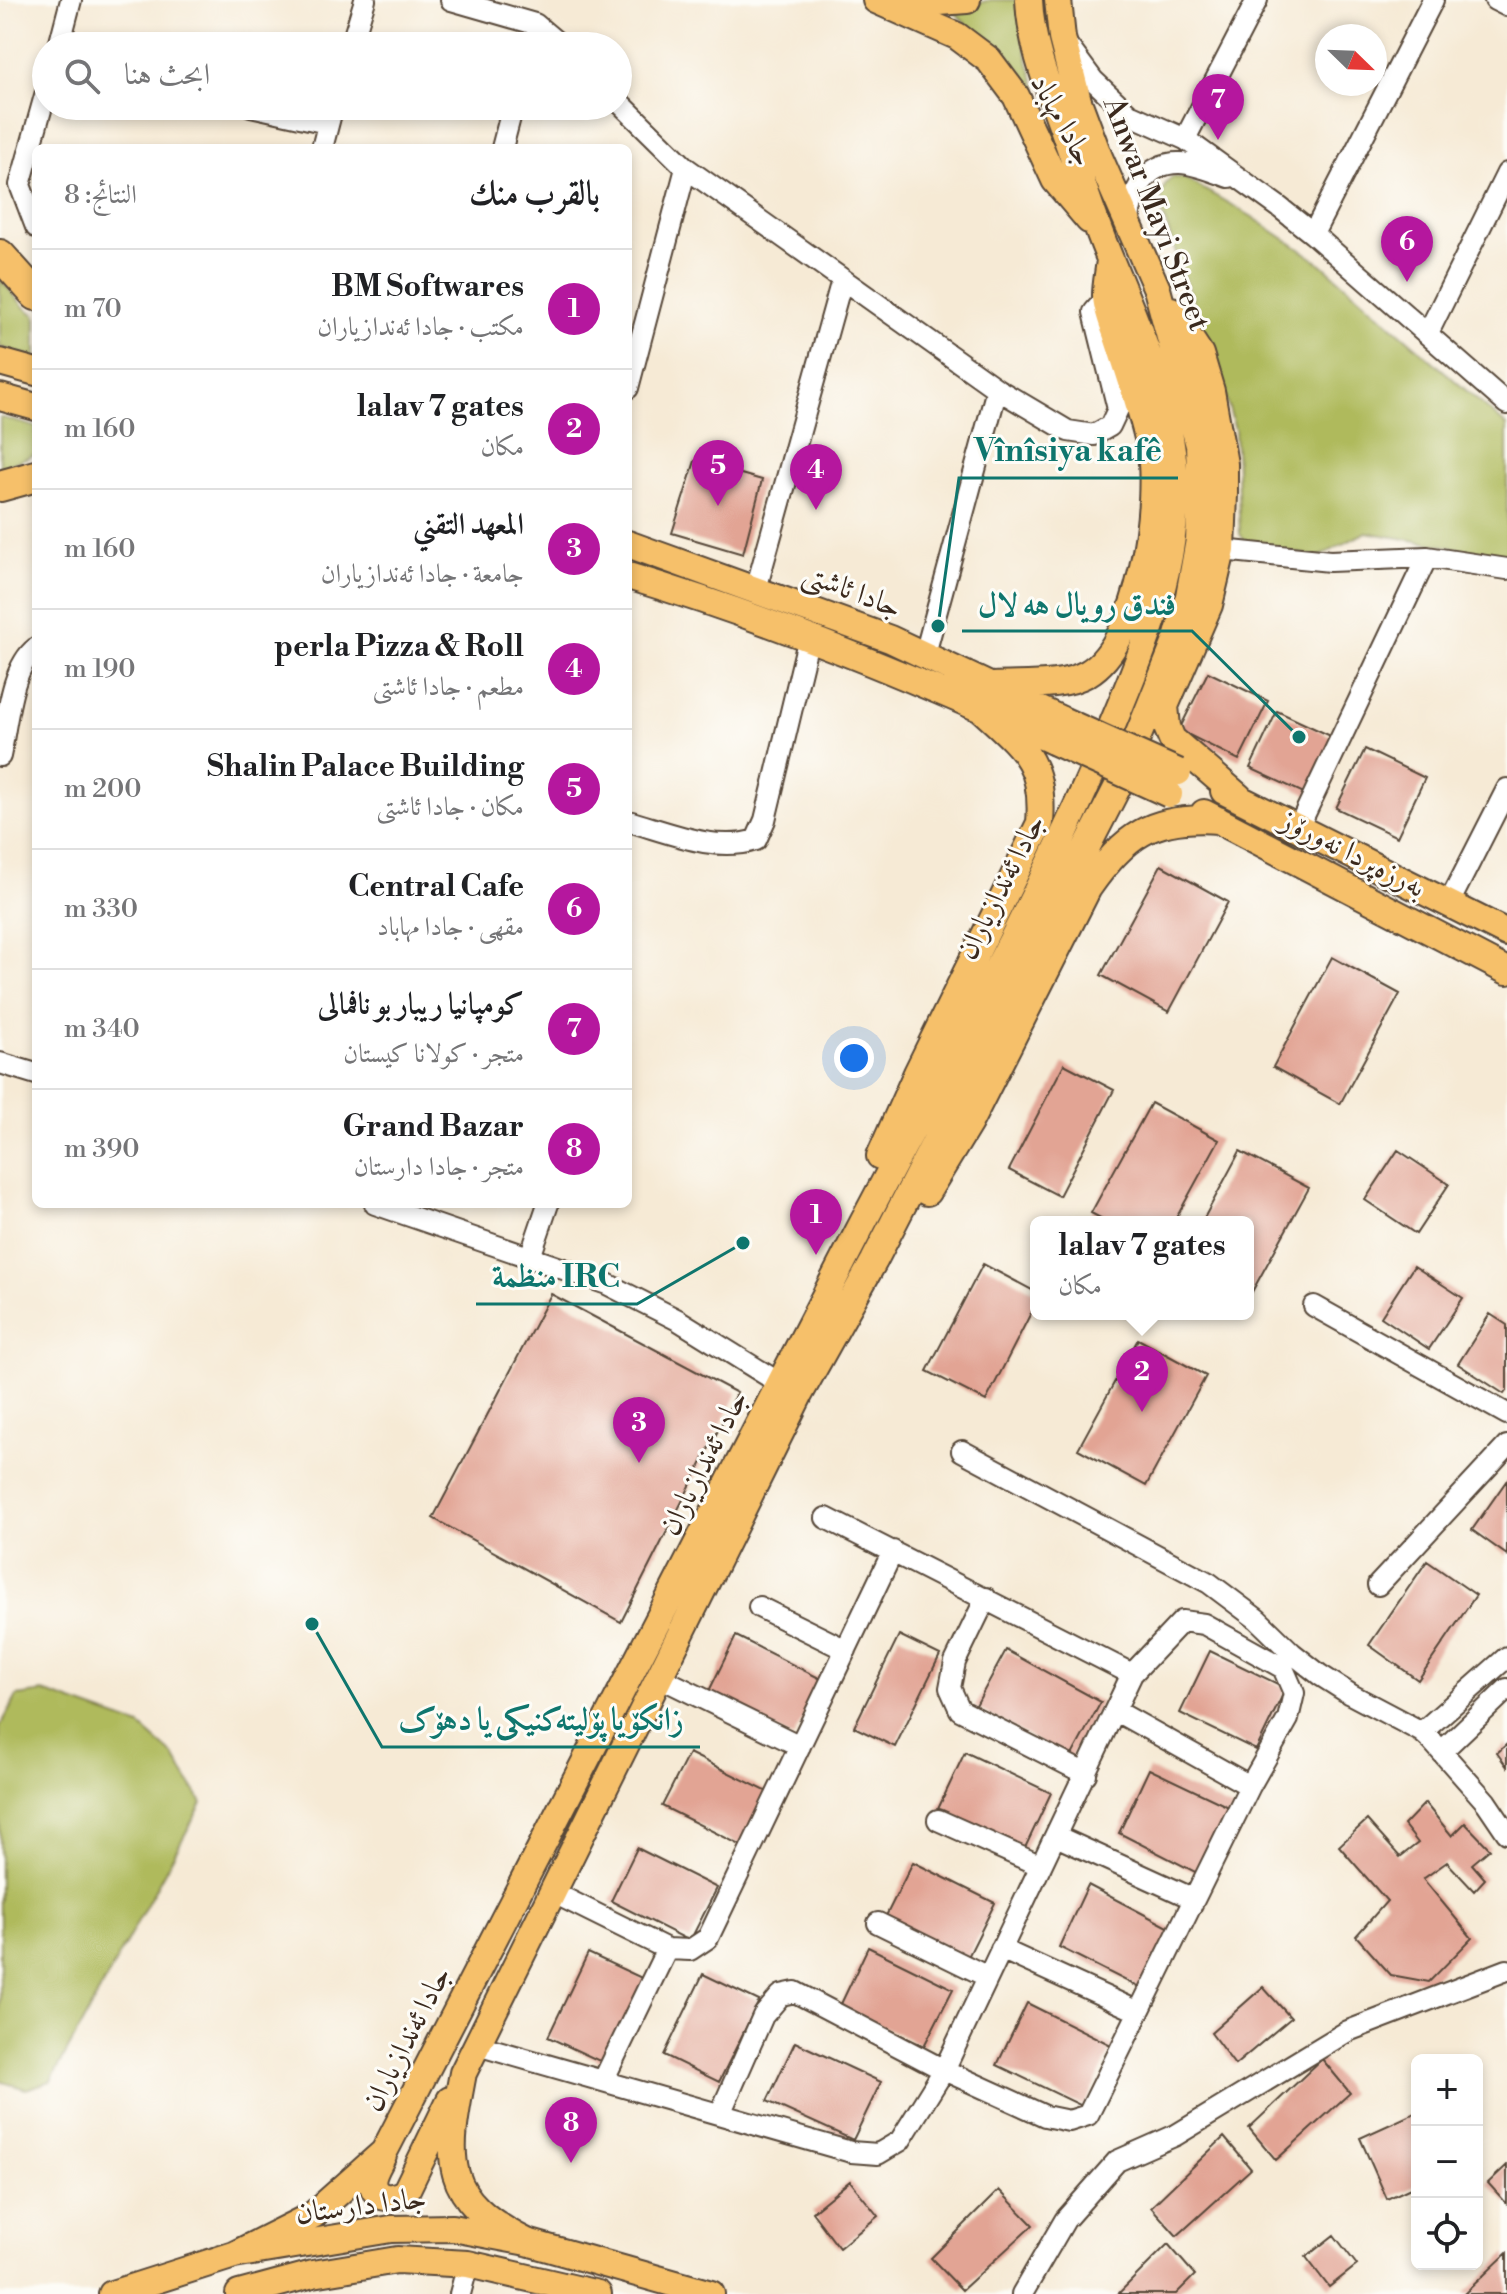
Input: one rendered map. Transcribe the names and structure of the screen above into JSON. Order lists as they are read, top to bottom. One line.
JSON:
{"streets":{"main road":["جادا مهاباد","Anwar Mayi Street","جادا ئاشتی","بەرزەپردا نەورۆز","جادا ئەندازیاران","جادا دارستان"]},"crossings":[["جادا مهاباد","Anwar Mayi Street"],["Anwar Mayi Street","جادا ئەندازیاران"],["جادا ئاشتی","بەرزەپردا نەورۆز"],["جادا ئەندازیاران","جادا دارستان"]],"places":["Vînîsiya kafê","فندق رويال هه لال","منظمة IRC","زانکۆیا پۆلیتەکنیکی یا دهۆک"],"north":"bottom right","page":{"search":"ابحث هنا","pins":["7","6","5","4","1","2","3","8"],"heading":["بالقرب منك","النتائج: 8"],"list":[{"mark":"1","name":"BM Softwares","note":"مكتب · جادا ئەندازیاران","value":"70 m"},{"mark":"2","name":"lalav 7 gates","note":"مكان","value":"160 m"},{"mark":"3","name":"المعهد التقني","note":"جامعة · جادا ئەندازیاران","value":"160 m"},{"mark":"4","name":"perla Pizza & Roll","note":"مطعم · جادا ئاشتی","value":"190 m"},{"mark":"5","name":"Shalin Palace Building","note":"مكان · جادا ئاشتی","value":"200 m"},{"mark":"6","name":"Central Cafe","note":"مقهى · جادا مهاباد","value":"330 m"},{"mark":"7","name":"كومپانيا ريبار بو نافمالى","note":"متجر · کولانا کیستان","value":"340 m"},{"mark":"8","name":"Grand Bazar","note":"متجر · جادا دارستان","value":"390 m"}],"popup":["lalav 7 gates","مكان"],"map_buttons":["+","−"]}}
